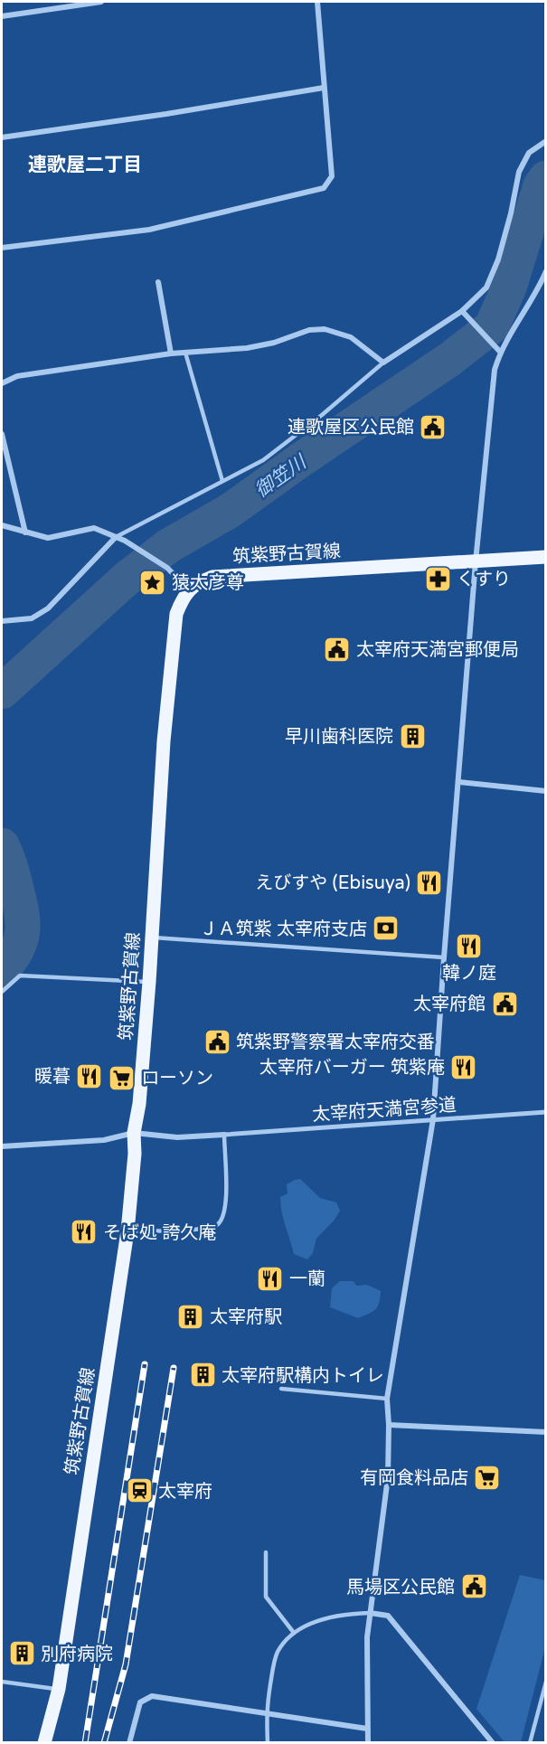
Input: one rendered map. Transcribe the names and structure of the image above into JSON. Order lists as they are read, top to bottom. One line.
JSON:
{"streets":{"main road":["筑紫野古賀線"],"street":["太宰府天満宮参道"]},"districts":["連歌屋二丁目"],"water":["御笠川"],"places":{"public building":["連歌屋区公民館","太宰府天満宮郵便局","太宰府館","筑紫野警察署太宰府交番","馬場区公民館"],"pharmacy":["くすり"],"place":["猿太彦尊"],"building":["早川歯科医院","太宰府駅","太宰府駅構内トイレ","別府病院"],"restaurant":["えびすや (Ebisuya)","韓ノ庭","太宰府バーガー 筑紫庵","暖暮","そば処 誇久庵","一蘭"],"bank":["ＪＡ筑紫 太宰府支店"],"supermarket":["ローソン","有岡食料品店"],"station":["太宰府"]}}
